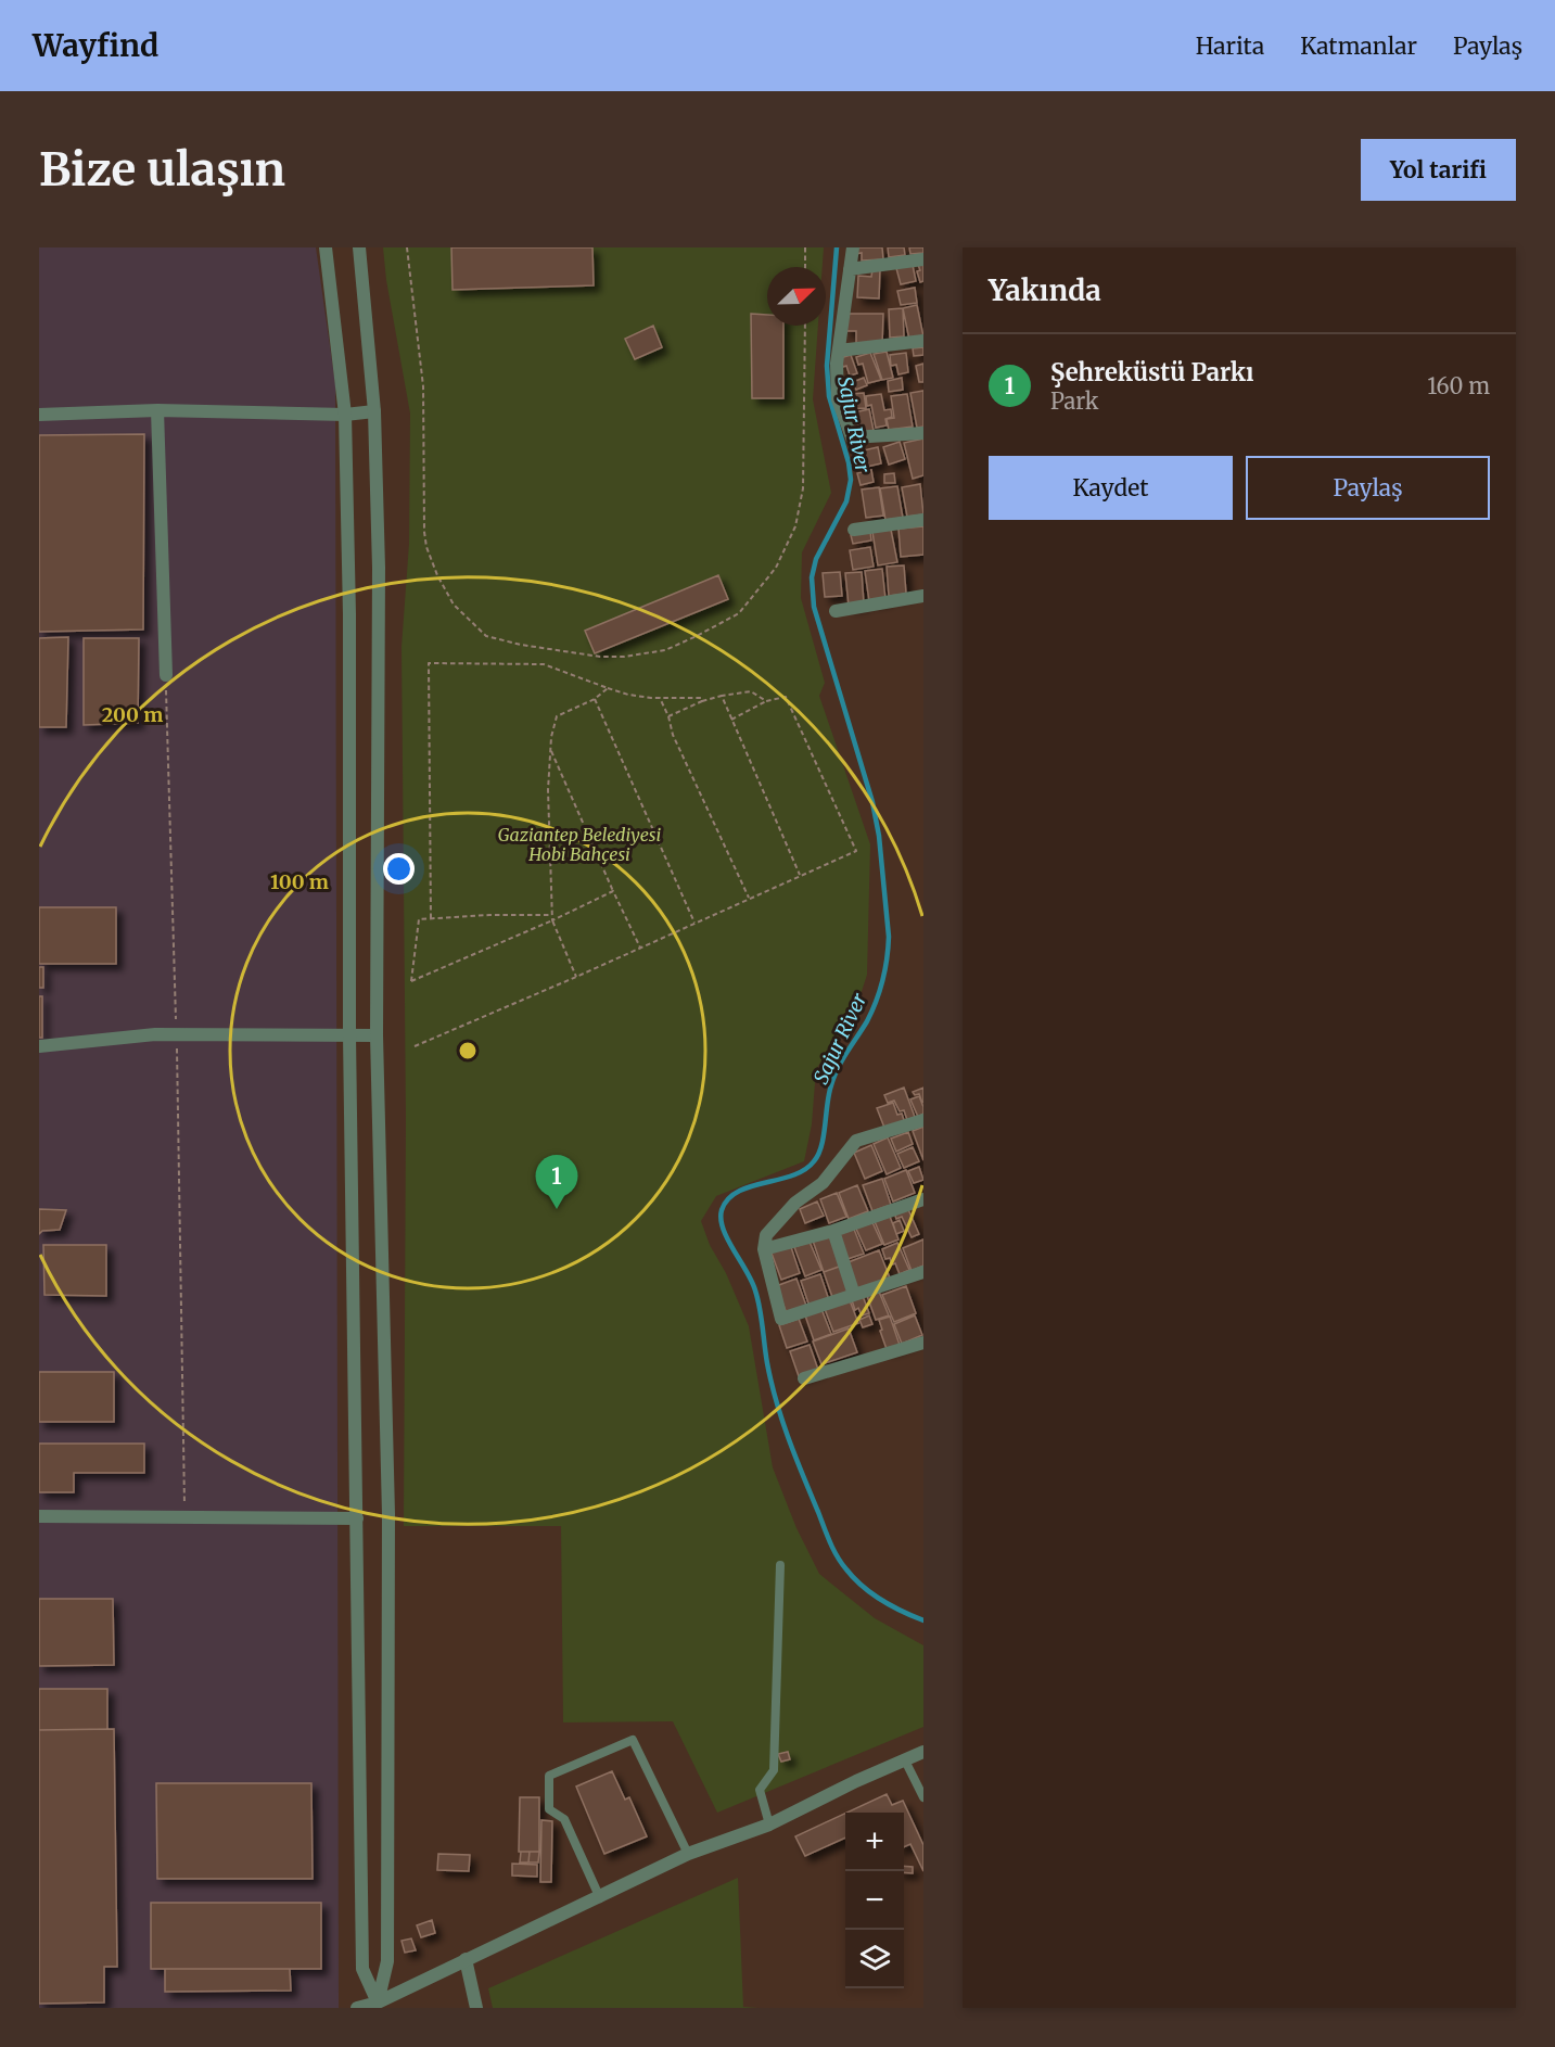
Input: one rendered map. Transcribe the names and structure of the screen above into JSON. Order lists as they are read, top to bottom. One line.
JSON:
{"water":["Sajur River"],"parks":["Gaziantep Belediyesi Hobi Bahçesi"],"north":"top right","page":{"header":"Wayfind","nav":["Harita","Katmanlar","Paylaş"],"buttons":["Yol tarifi",["Kaydet","Paylaş"]],"title":"Bize ulaşın","heading":"Yakında","list":[{"mark":"1","name":"Şehreküstü Parkı","note":"Park","value":"160 m"}],"pins":"1","map_buttons":["+","−"]},"rings":["200 m","100 m"]}
